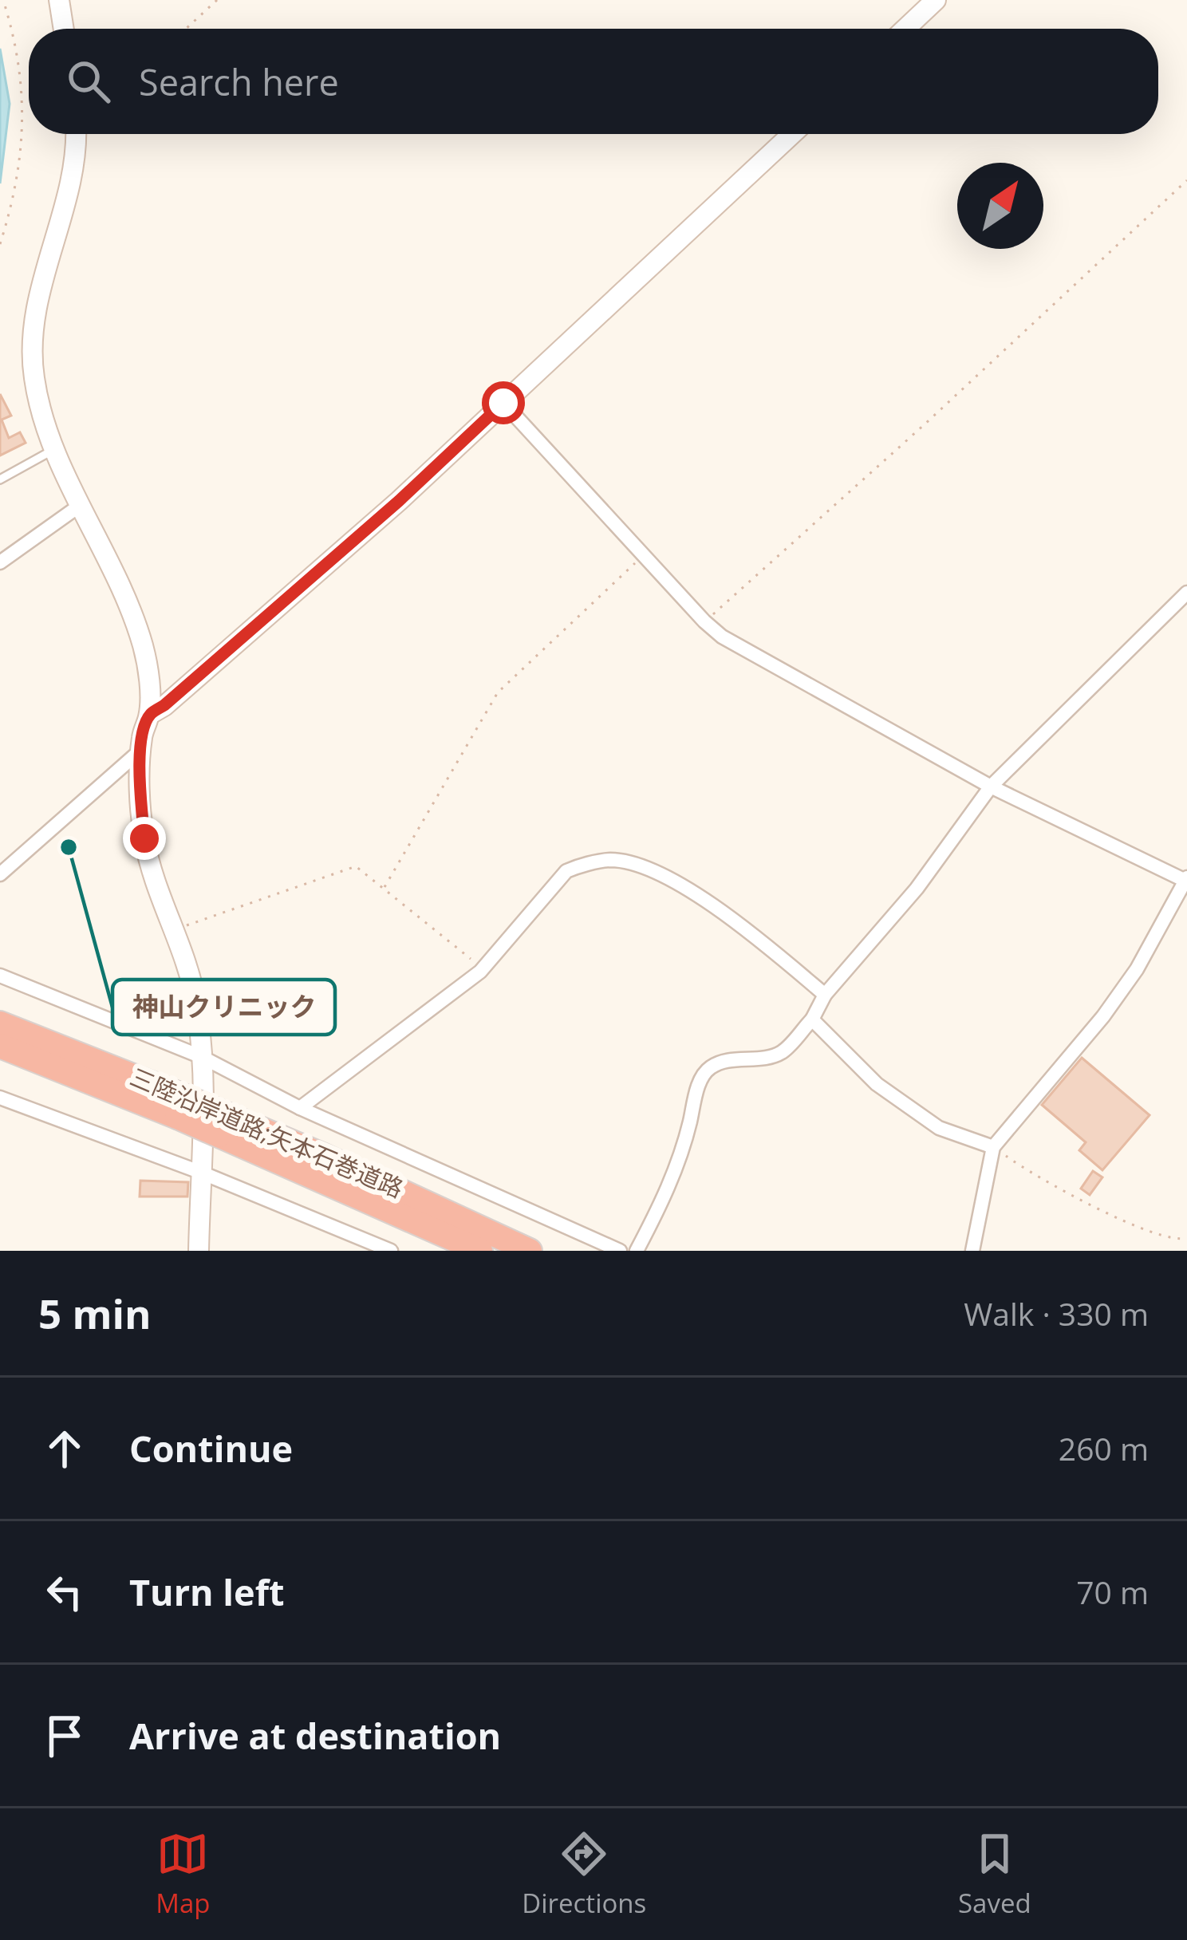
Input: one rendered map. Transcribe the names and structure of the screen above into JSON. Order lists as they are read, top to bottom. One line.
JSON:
{"streets":{"highway":["三陸沿岸道路;矢本石巻道路"]},"places":["神山クリニック"],"north":"top right","page":{"search":"Search here","heading":["5 min","Walk · 330 m"],"list":[["Continue","260 m"],["Turn left","70 m"],"Arrive at destination"],"nav":["Map","Directions","Saved"]}}
